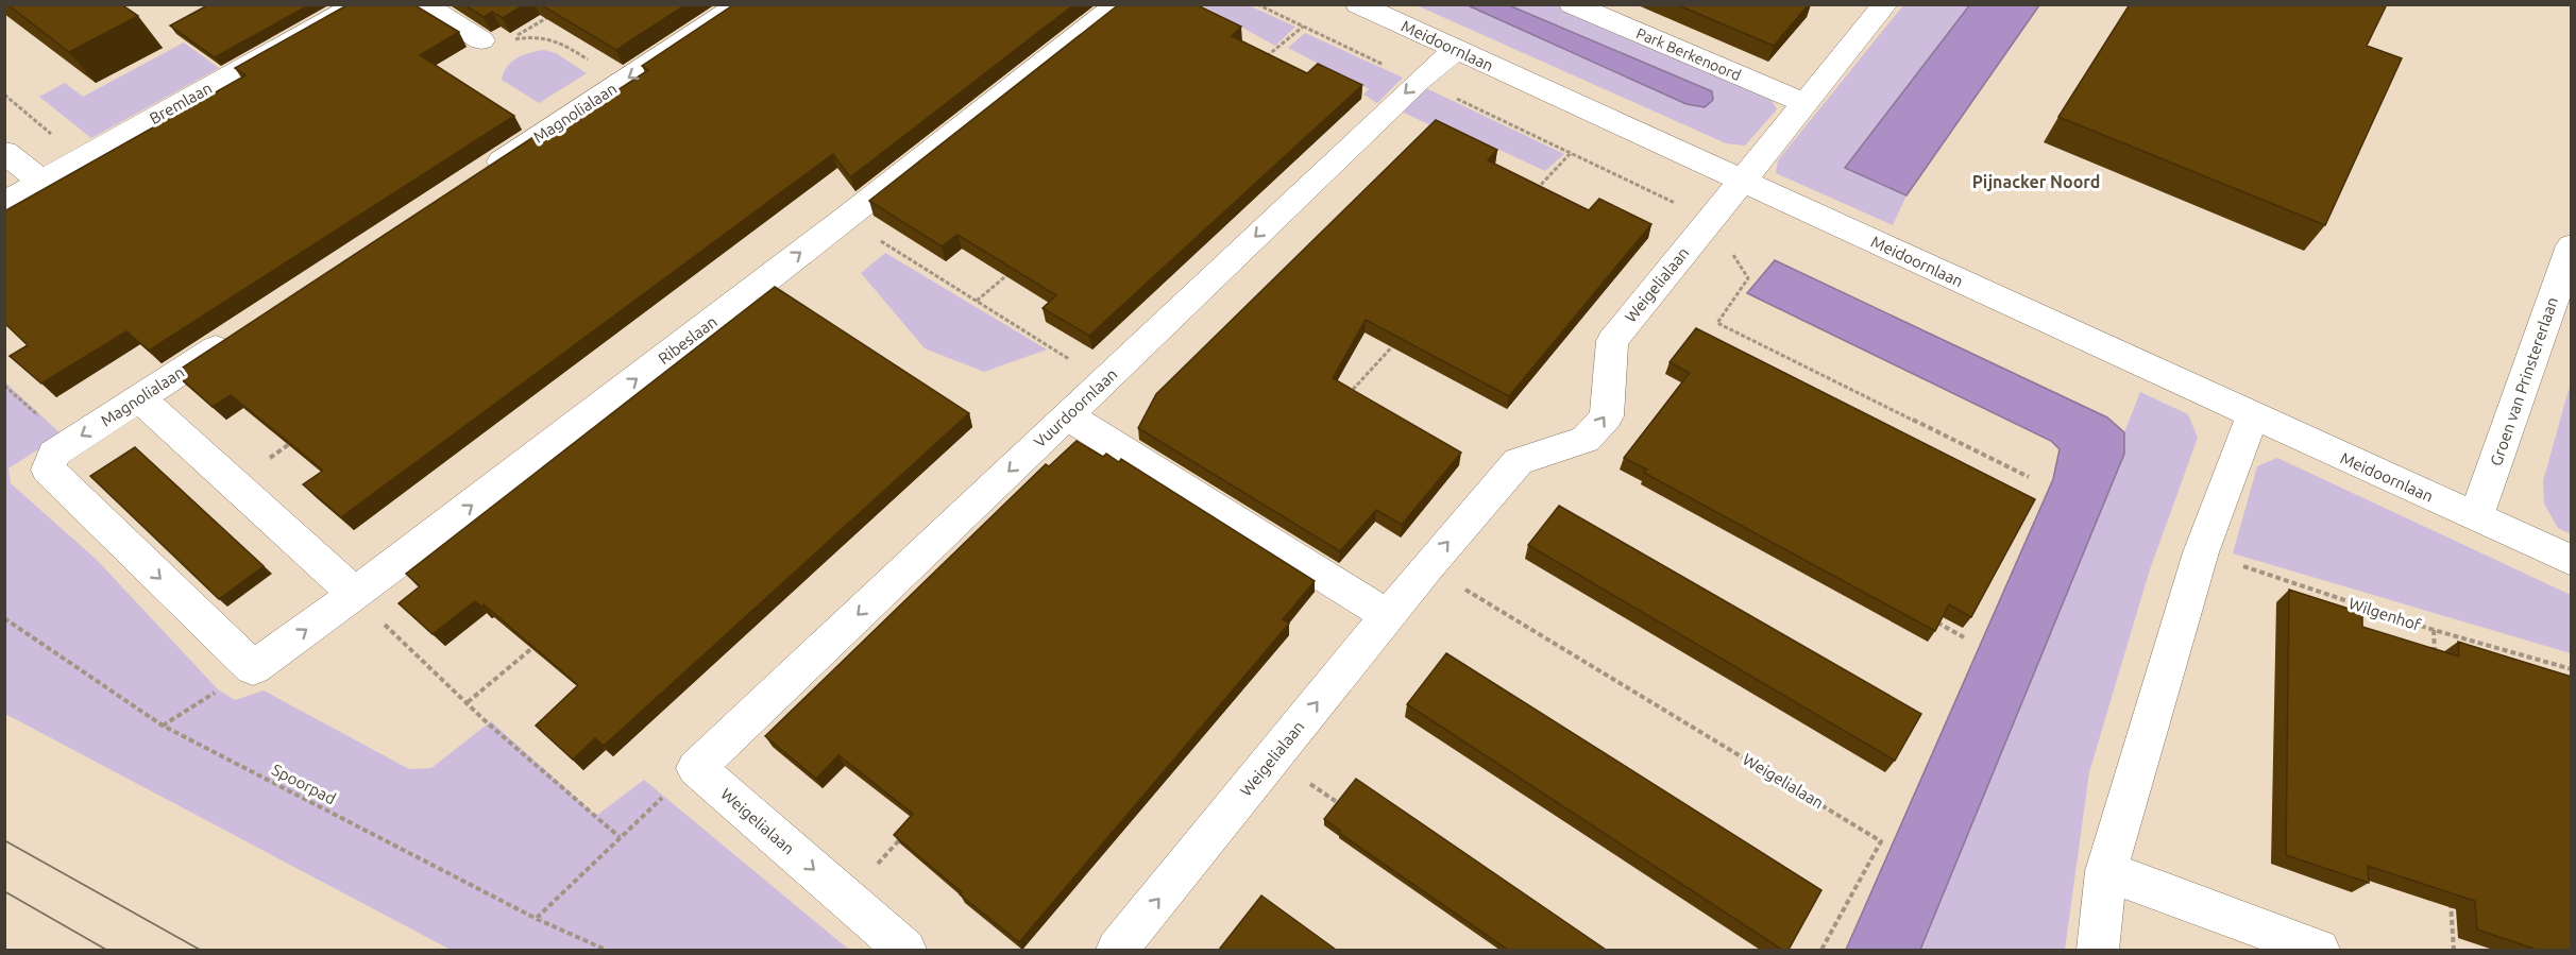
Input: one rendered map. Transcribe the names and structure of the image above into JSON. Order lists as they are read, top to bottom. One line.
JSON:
{"streets":{"street":["Meidoornlaan","Park Berkenoord","Bremlaan","Magnolialaan","Weigelialaan","Ribeslaan","Groen van Prinstererlaan","Vuurdoornlaan"],"path":["Wilgenhof","Spoorpad"]},"crossings":[["Meidoornlaan","Weigelialaan"],["Meidoornlaan","Groen van Prinstererlaan"],["Meidoornlaan","Vuurdoornlaan"],["Magnolialaan","Ribeslaan"],["Weigelialaan","Vuurdoornlaan"]],"one_way":["Weigelialaan","Ribeslaan","Vuurdoornlaan"],"districts":["Pijnacker Noord"]}
